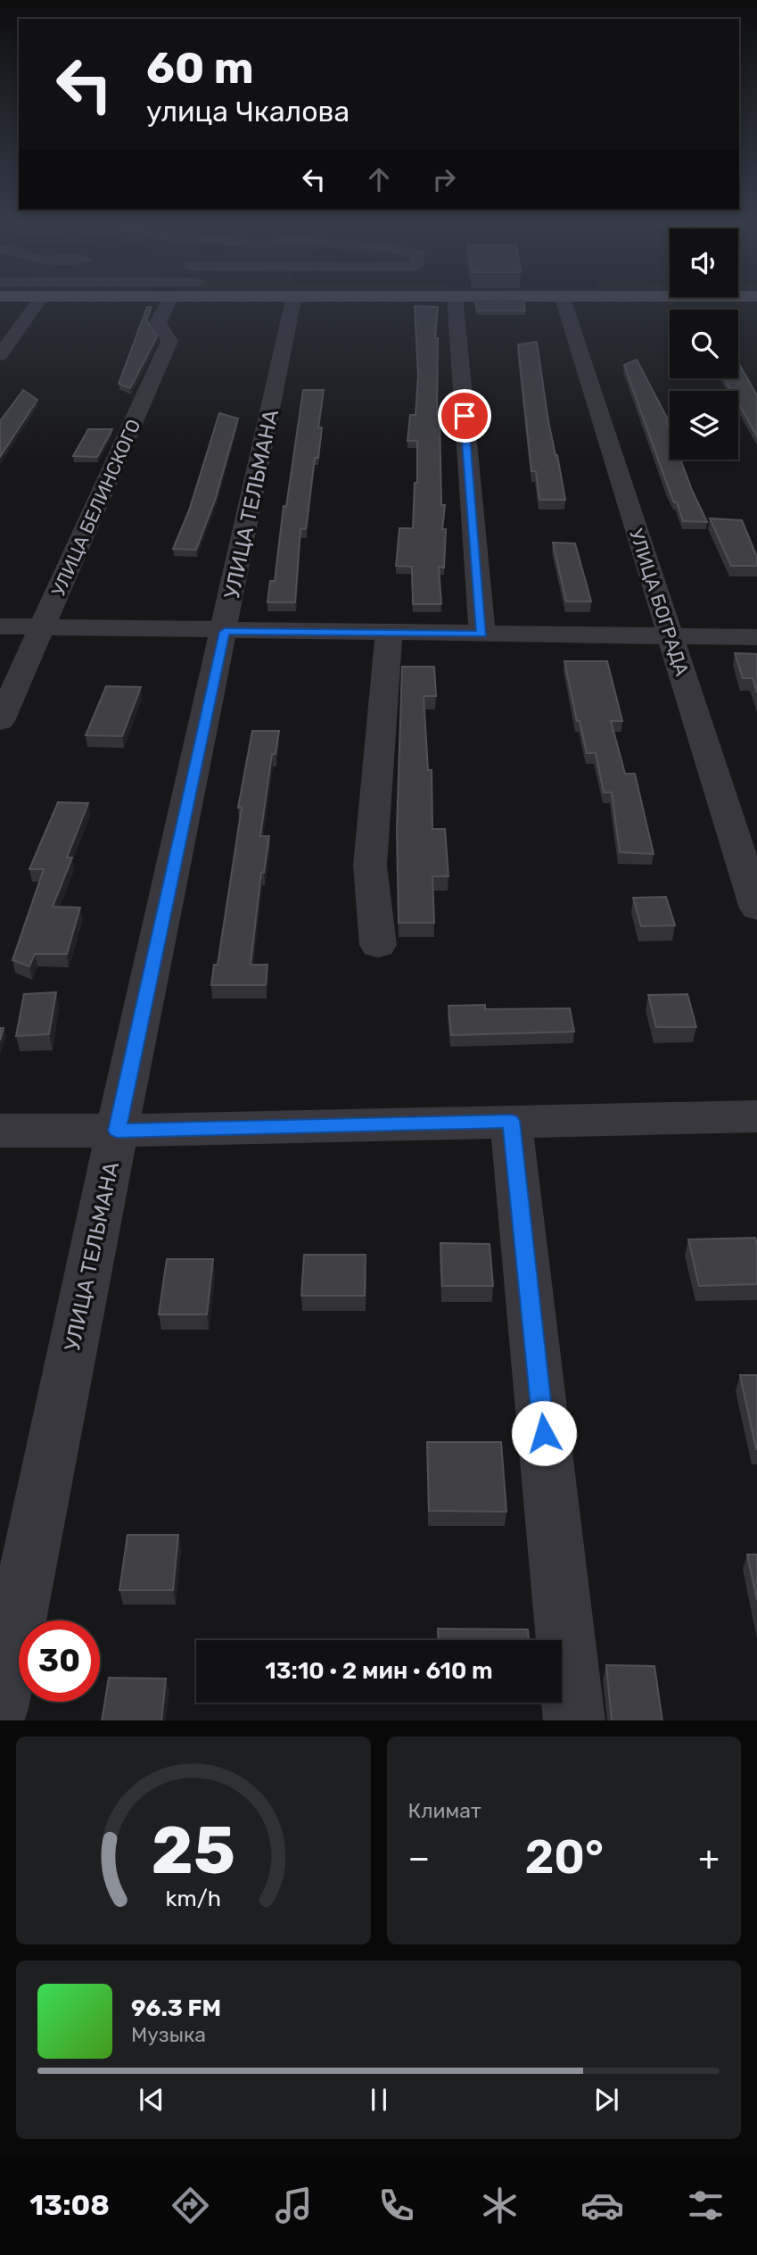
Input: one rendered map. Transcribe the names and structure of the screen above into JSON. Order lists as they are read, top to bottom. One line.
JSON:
{"streets":{"street":["УЛИЦА ТЕЛЬМАНА","УЛИЦА БЕЛИНСКОГО","УЛИЦА БОГРАДА"]},"page":{"turn":["60 m","улица Чкалова"],"limit":"30","trip":"13:10 · 2 мин · 610 m","tile":"Климат","heat":["−","20°","+"],"song":["96.3 FM","Музыка"],"tabs":"13:08","gauge":["25","km/h"]}}
